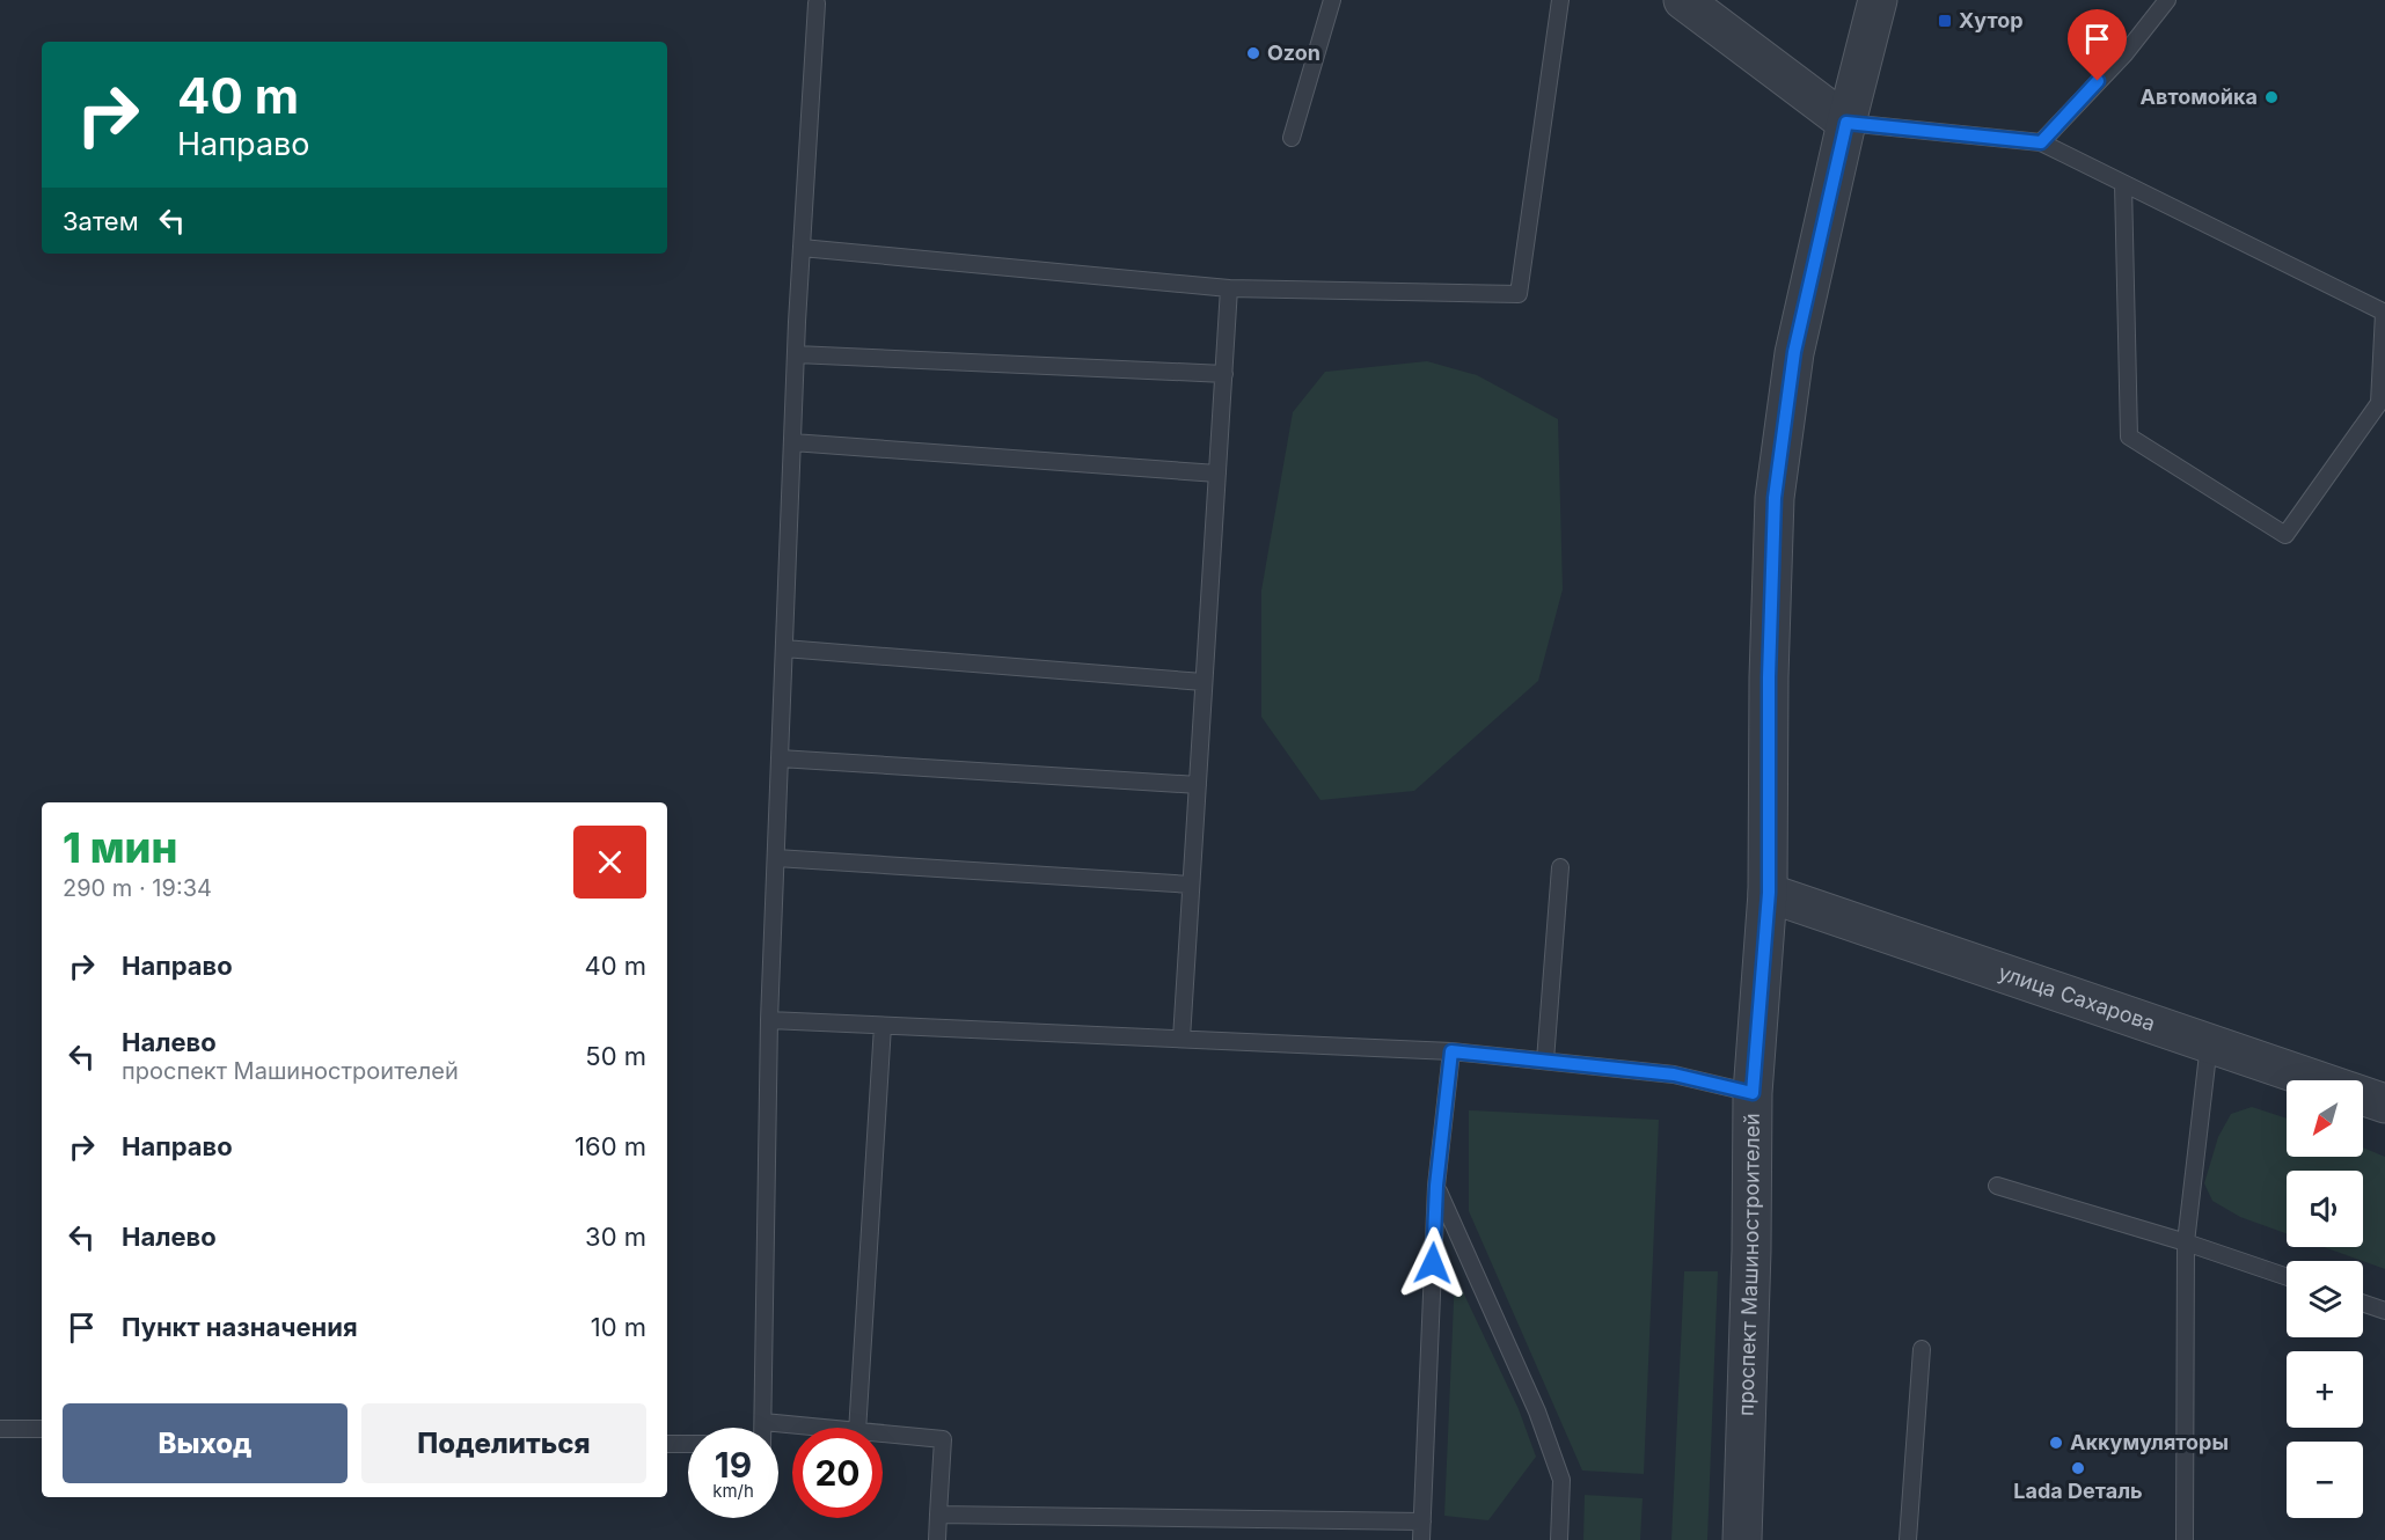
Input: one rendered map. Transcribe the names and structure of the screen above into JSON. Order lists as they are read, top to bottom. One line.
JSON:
{"streets":{"street":["улица Сахарова","проспект Машиностроителей"]},"crossings":[["улица Сахарова","проспект Машиностроителей"]],"places":{"transit":["Хутор"],"other":["Ozon","Автомойка","Аккумуляторы","Lada Dеталь"]},"north":"bottom left","page":{"turn":["40 m","Направо"],"then":"Затем","heading":["1 мин","290 m · 19:34"],"list":[{"name":"Направо","value":"40 m"},{"name":"Налево","note":"проспект Машиностроителей","value":"50 m"},{"name":"Направо","value":"160 m"},{"name":"Налево","value":"30 m"},{"name":"Пункт назначения","value":"10 m"}],"map_buttons":["+","−"],"buttons":["Выход","Поделиться"],"speed":"19 km/h","limit":"20"}}
